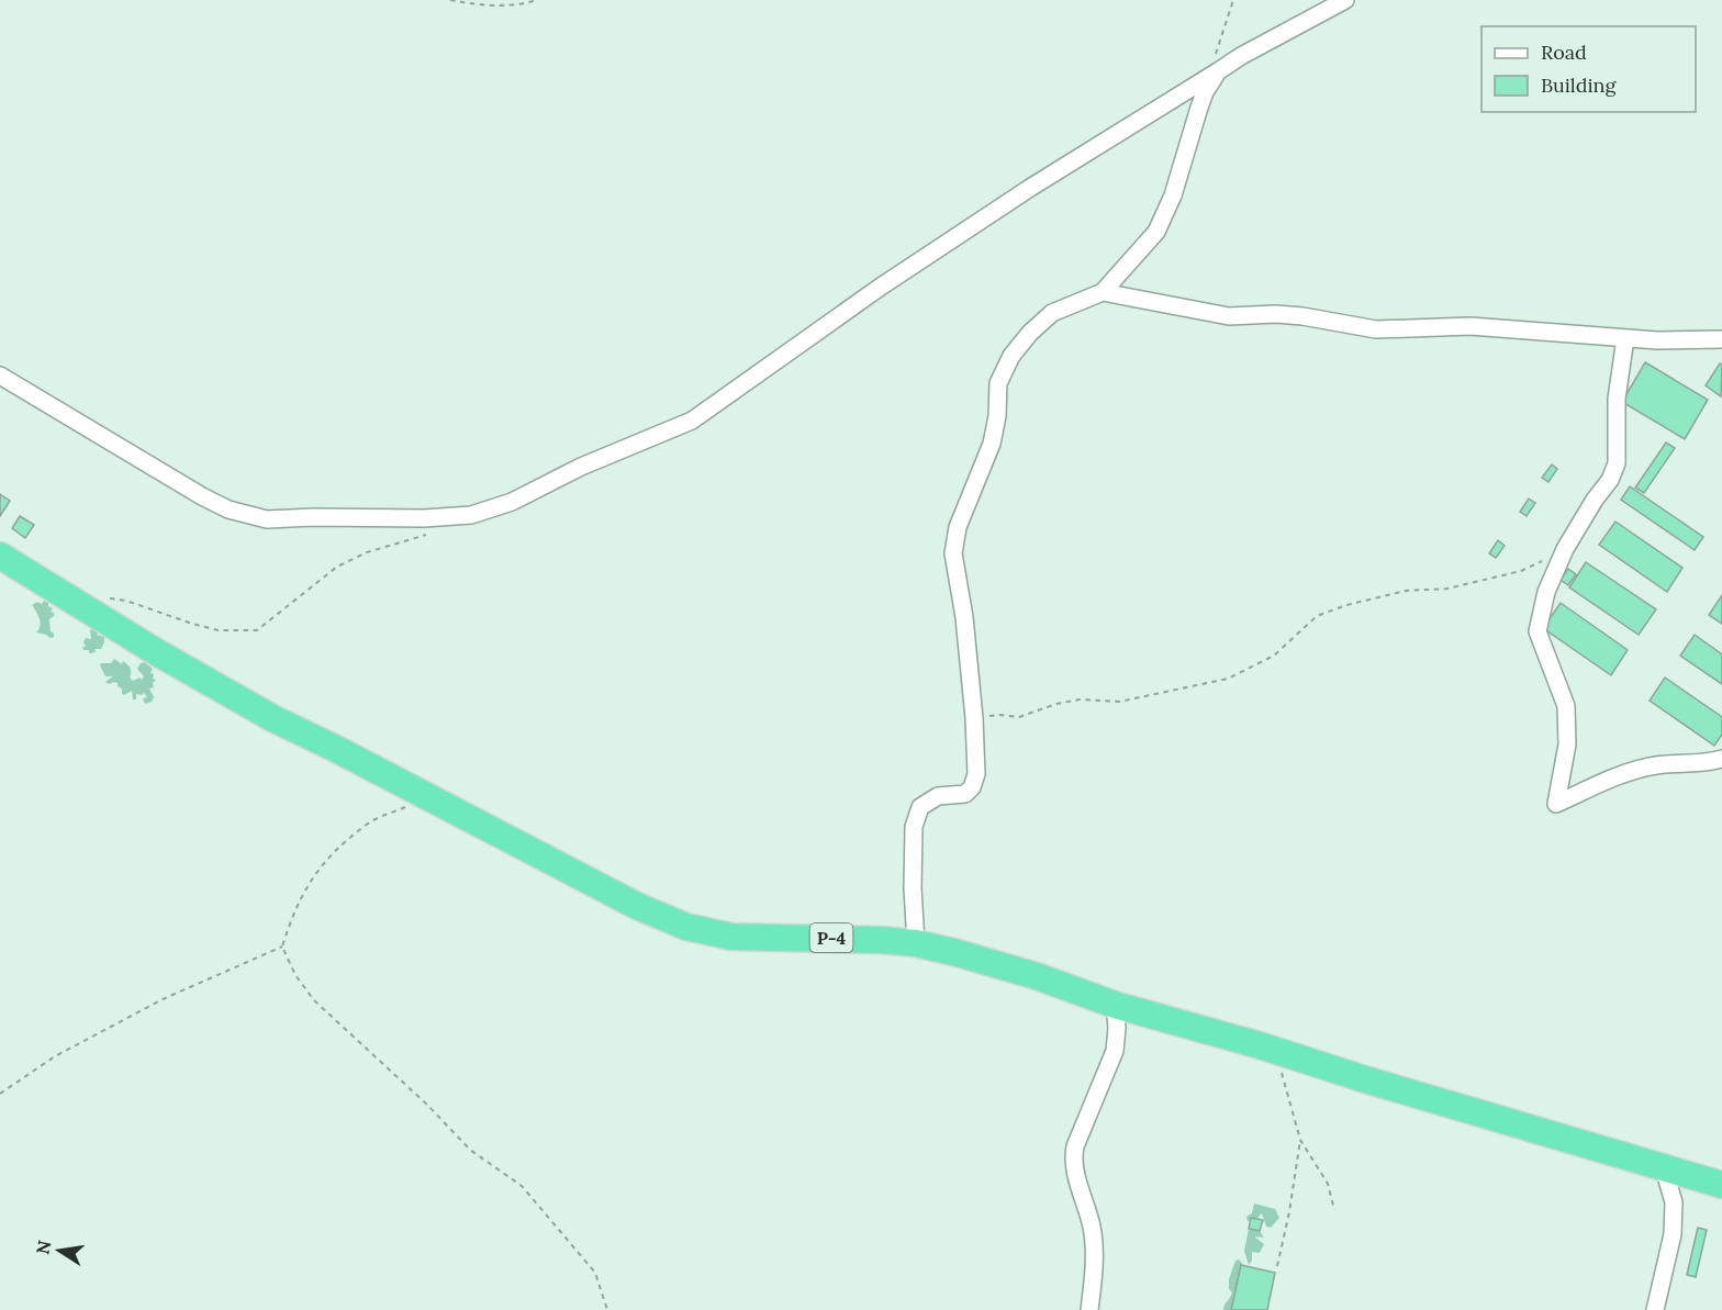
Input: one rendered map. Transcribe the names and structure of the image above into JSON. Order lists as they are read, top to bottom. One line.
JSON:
{"streets":{"highway":["P-4"]},"legend":["Road","Building"],"north":"left"}
